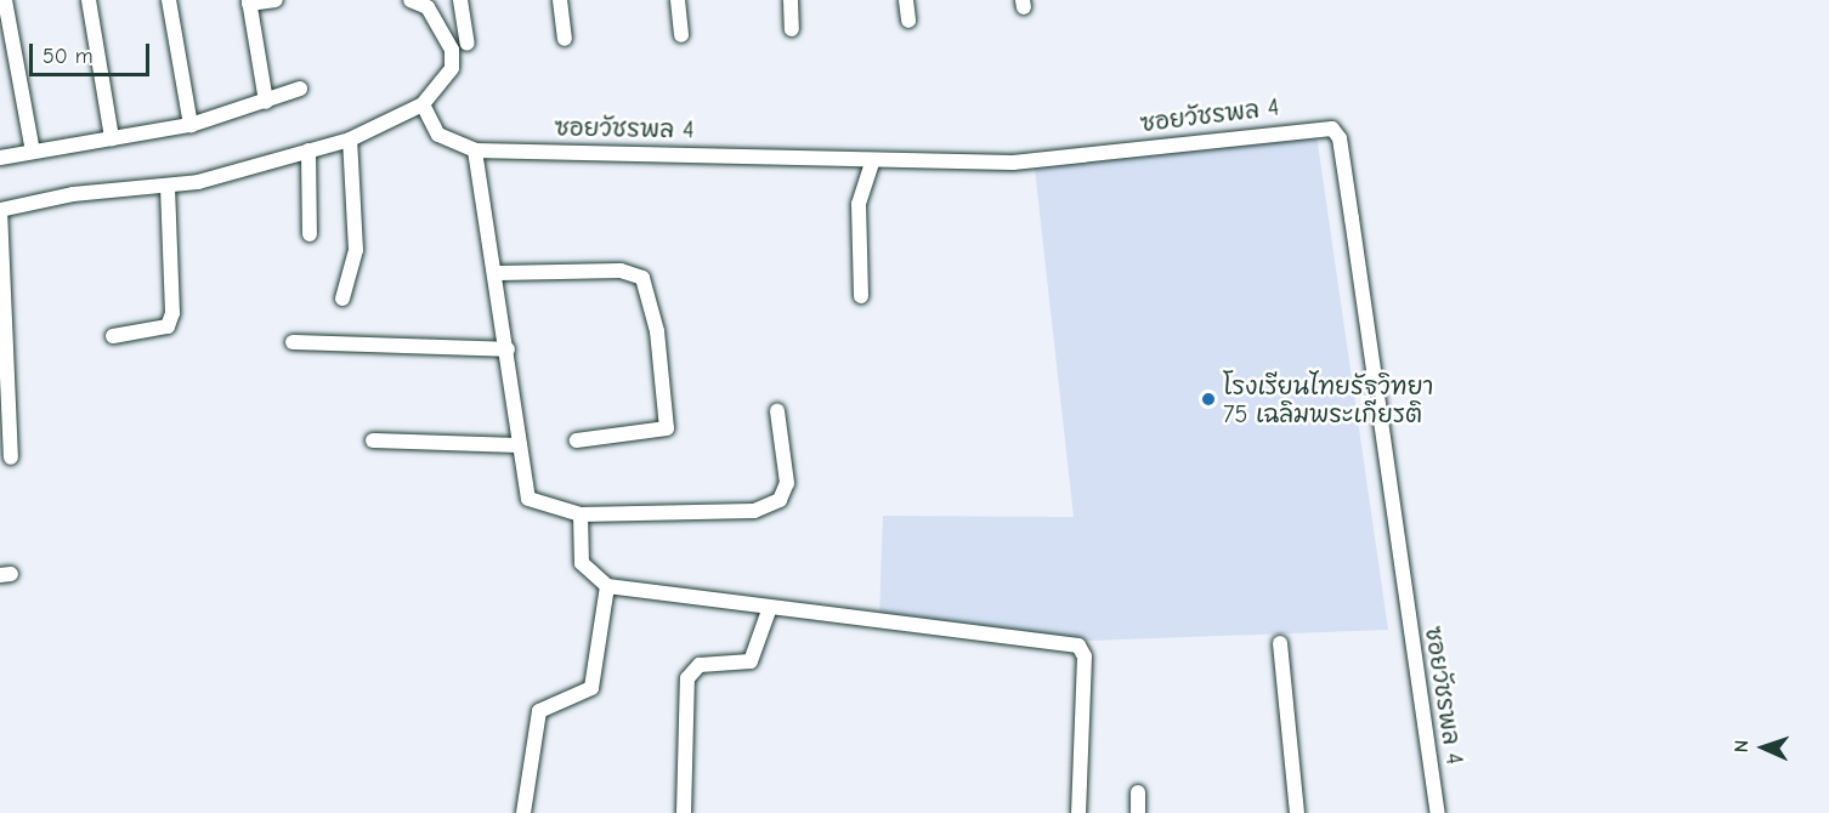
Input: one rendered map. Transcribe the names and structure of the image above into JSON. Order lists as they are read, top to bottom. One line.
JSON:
{"streets":{"street":["ซอยวัชรพล 4"]},"places":["โรงเรียนไทยรัฐวิทยา 75 เฉลิมพระเกียรติ"],"scale_bar":"50 m","north":"left"}
